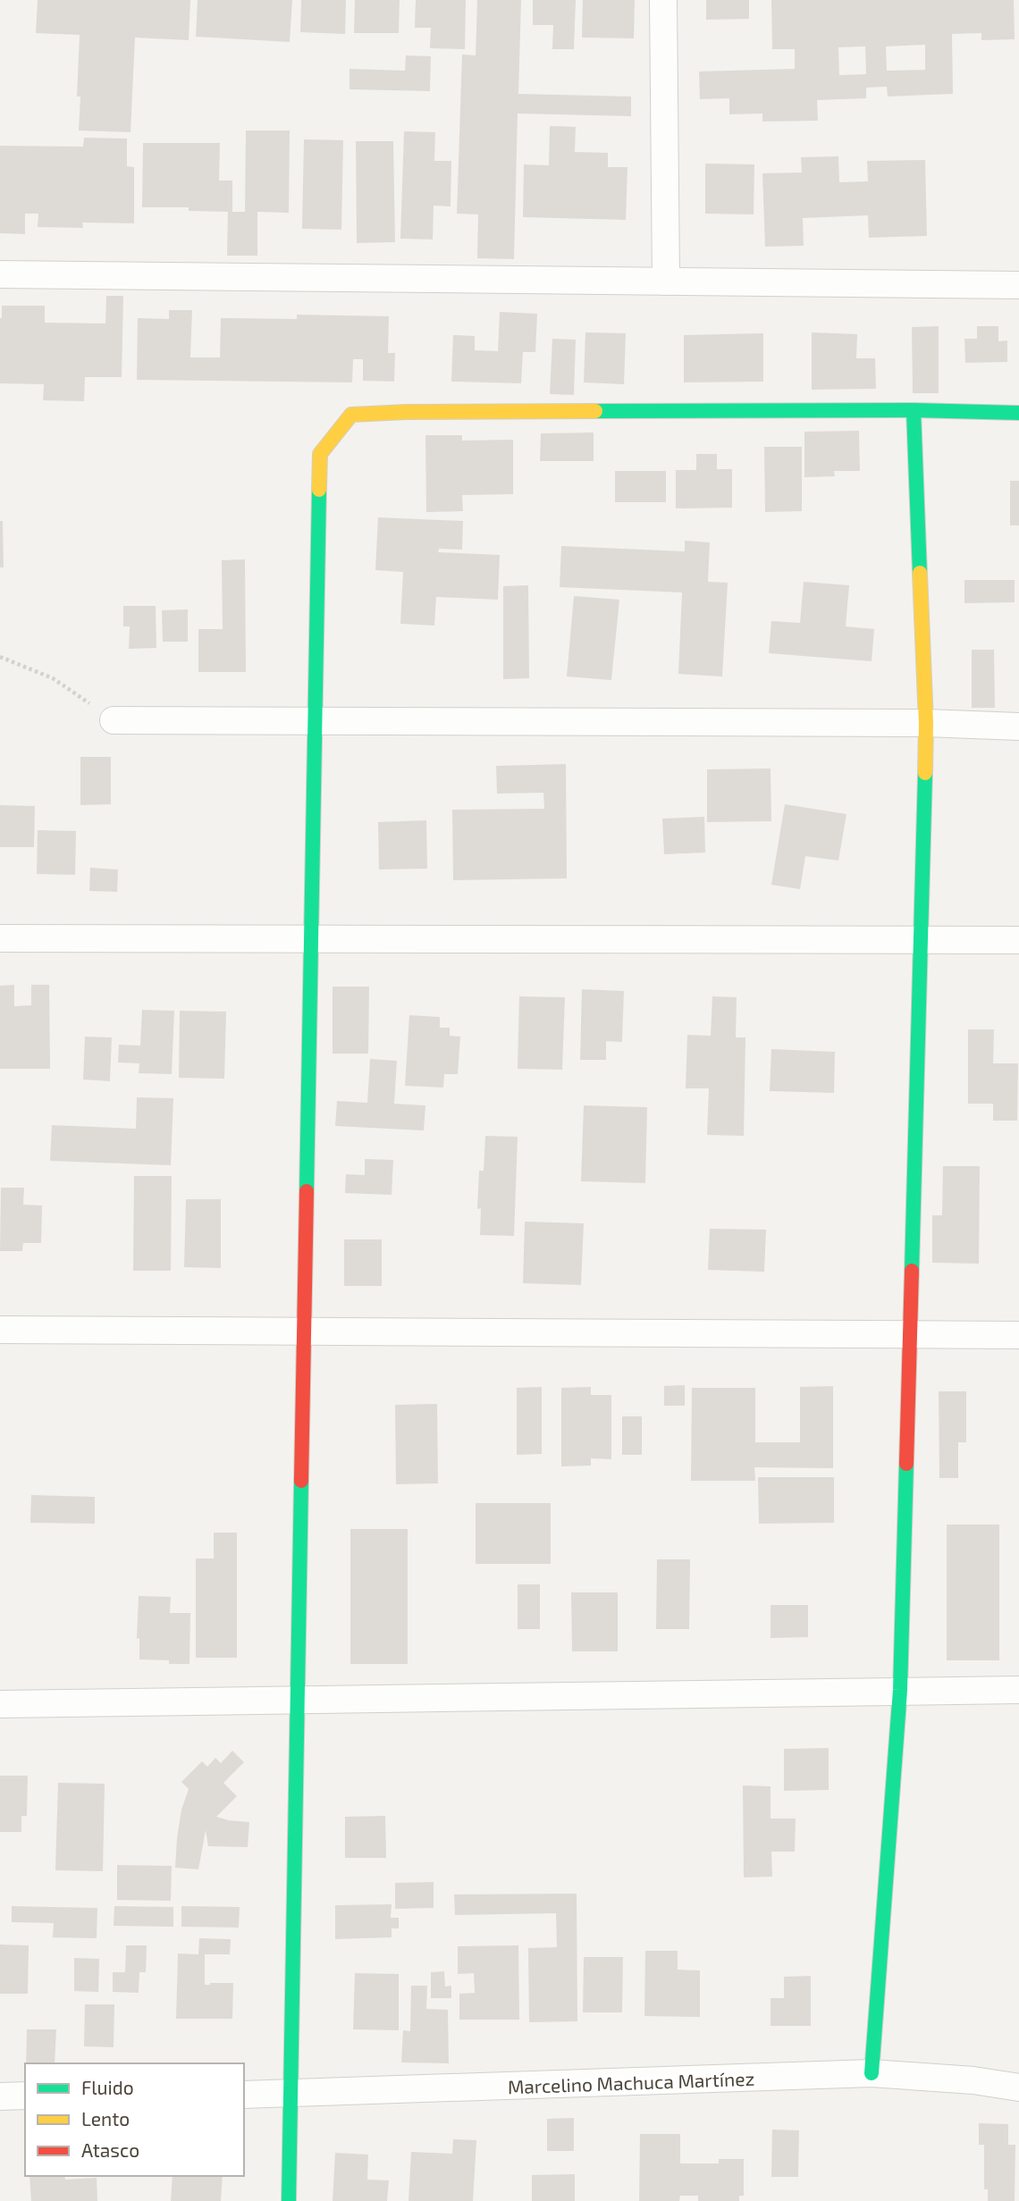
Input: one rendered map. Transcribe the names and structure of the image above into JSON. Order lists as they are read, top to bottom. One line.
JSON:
{"streets":{"street":["Marcelino Machuca Martínez"]},"legend":["Fluido","Lento","Atasco"]}
